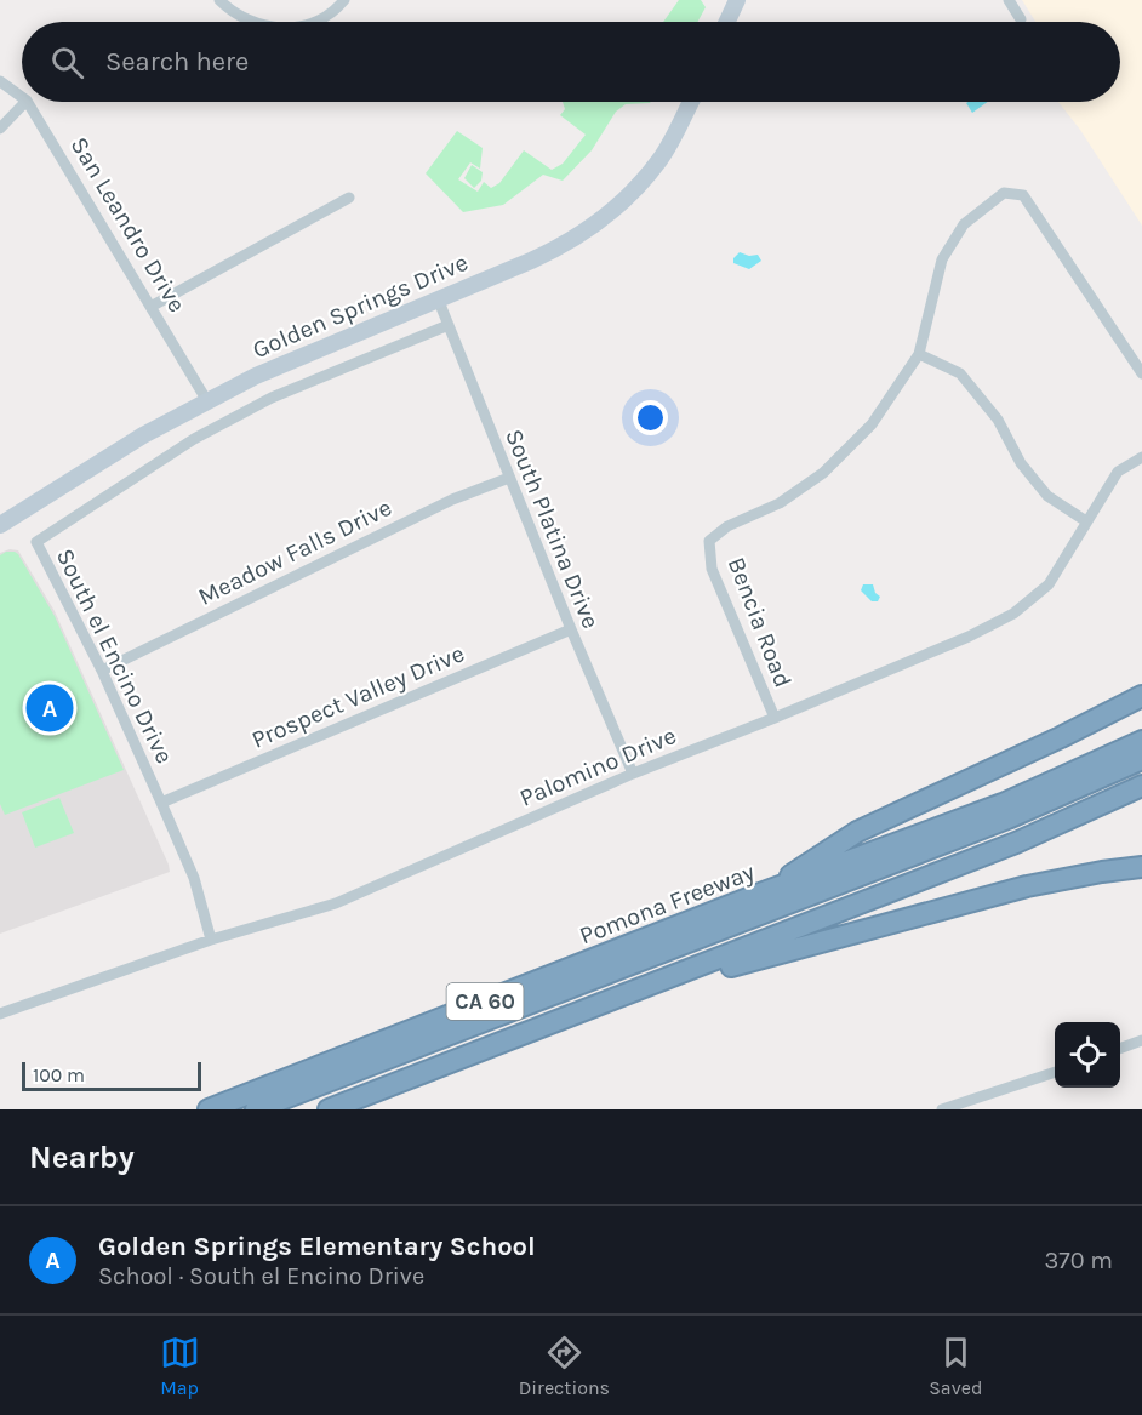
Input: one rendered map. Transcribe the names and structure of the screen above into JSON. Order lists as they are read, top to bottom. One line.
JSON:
{"streets":{"highway":["Pomona Freeway","CA 60"],"main road":["Golden Springs Drive"],"street":["San Leandro Drive","South Platina Drive","Meadow Falls Drive","Bencia Road","South el Encino Drive","Prospect Valley Drive","Palomino Drive"]},"crossings":[["San Leandro Drive","Golden Springs Drive"],["Golden Springs Drive","South Platina Drive"],["South Platina Drive","Meadow Falls Drive"],["South Platina Drive","South el Encino Drive"],["South Platina Drive","Prospect Valley Drive"],["South Platina Drive","Palomino Drive"],["Meadow Falls Drive","South el Encino Drive"],["Bencia Road","Palomino Drive"],["South el Encino Drive","Prospect Valley Drive"],["South el Encino Drive","Palomino Drive"]],"scale_bar":"100 m","page":{"search":"Search here","pins":"A","scale":"100 m","heading":"Nearby","list":[{"mark":"A","name":"Golden Springs Elementary School","note":"School · South el Encino Drive","value":"370 m"}],"nav":["Map","Directions","Saved"]}}
